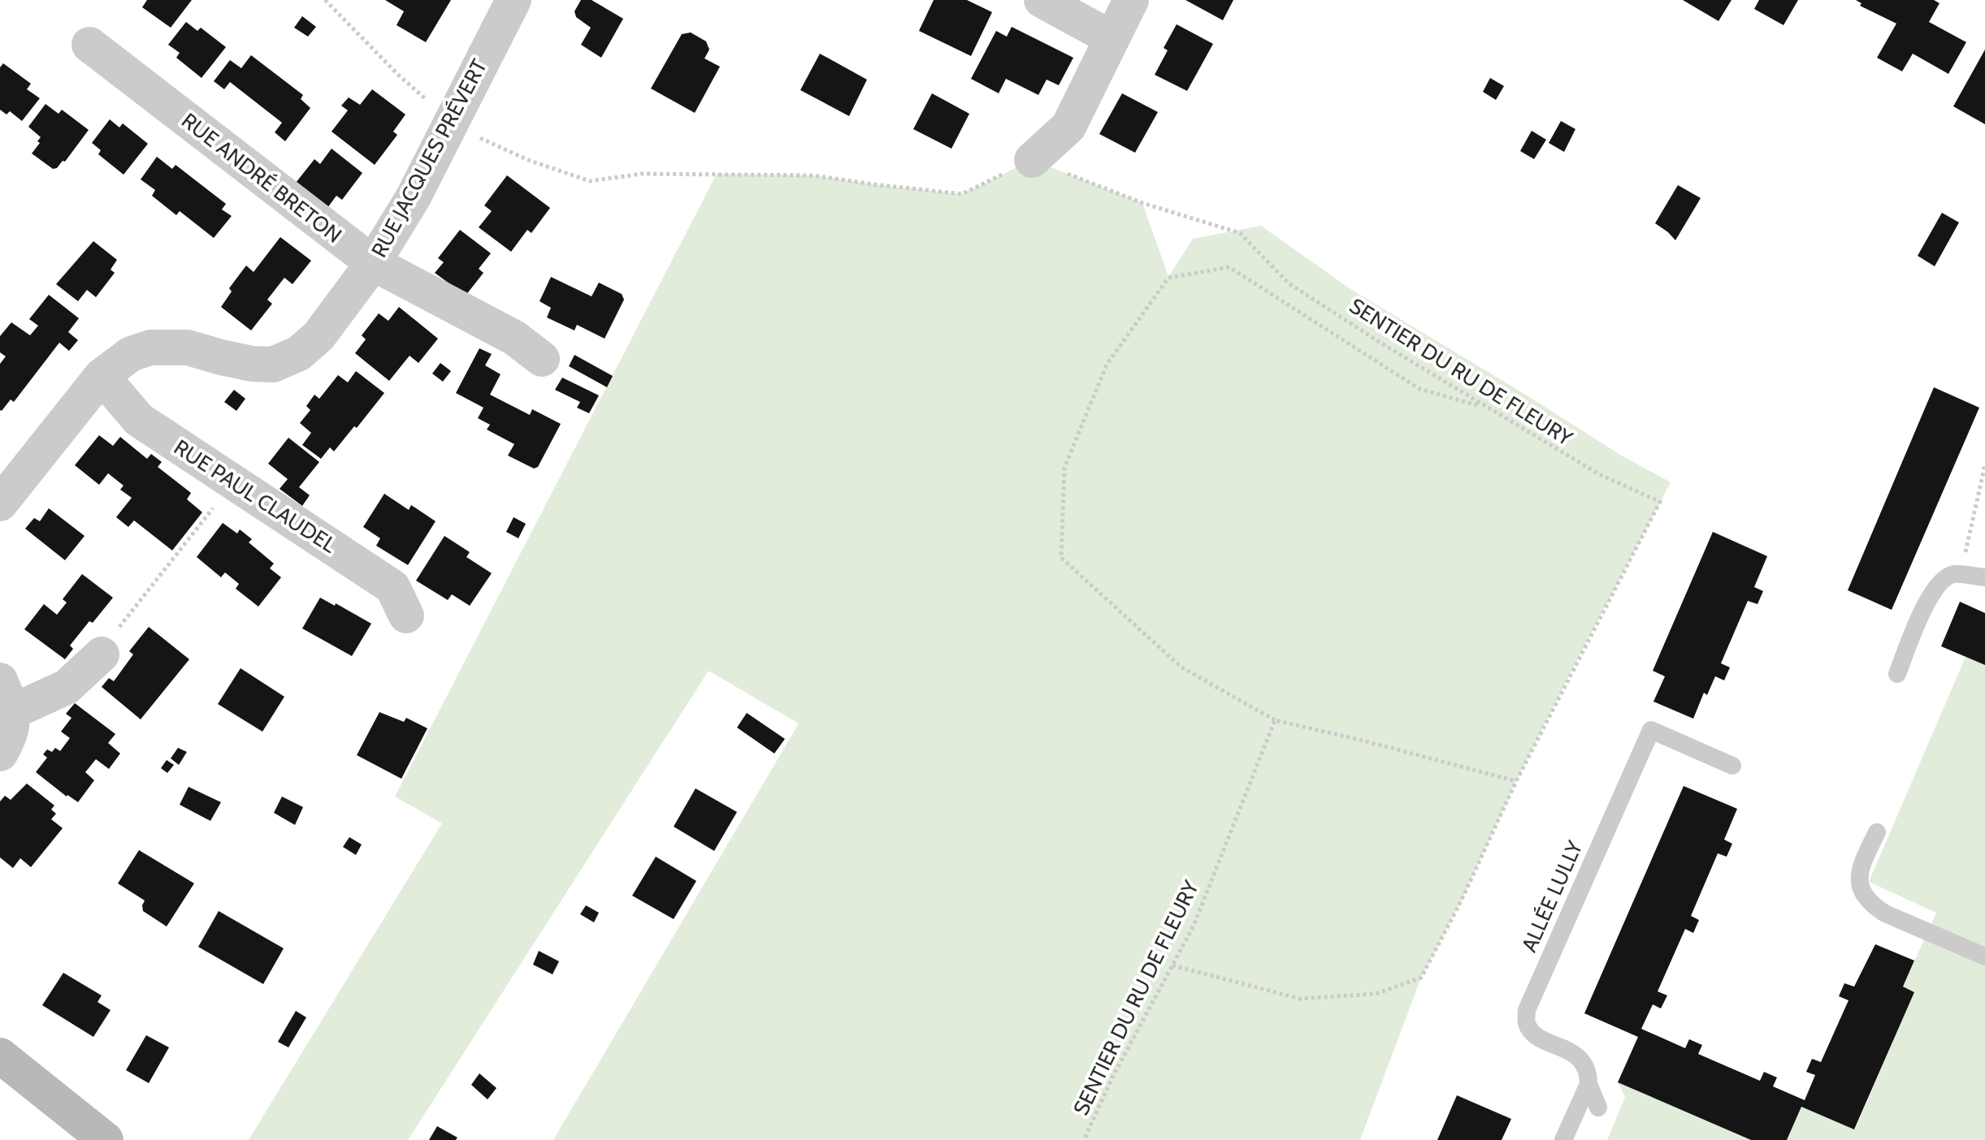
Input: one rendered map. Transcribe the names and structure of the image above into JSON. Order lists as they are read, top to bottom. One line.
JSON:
{"streets":{"street":["RUE JACQUES PRÉVERT","RUE ANDRÉ BRETON","RUE PAUL CLAUDEL"],"lane":["ALLÉE LULLY"],"path":["SENTIER DU RU DE FLEURY"]},"crossings":[["RUE JACQUES PRÉVERT","RUE ANDRÉ BRETON"],["RUE JACQUES PRÉVERT","RUE PAUL CLAUDEL"]]}
